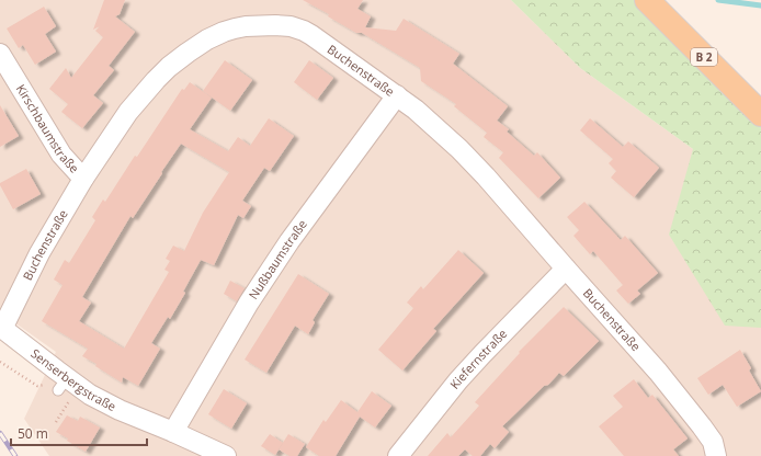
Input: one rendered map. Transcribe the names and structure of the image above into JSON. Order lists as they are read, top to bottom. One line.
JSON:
{"streets":{"main road":["B 2"],"street":["Buchenstraße","Kirschbaumstraße","Nußbaumstraße","Kiefernstraße","Senserbergstraße"]},"crossings":[["Buchenstraße","Kirschbaumstraße"],["Buchenstraße","Nußbaumstraße"],["Buchenstraße","Kiefernstraße"],["Buchenstraße","Senserbergstraße"],["Nußbaumstraße","Senserbergstraße"]],"scale_bar":"50 m"}
